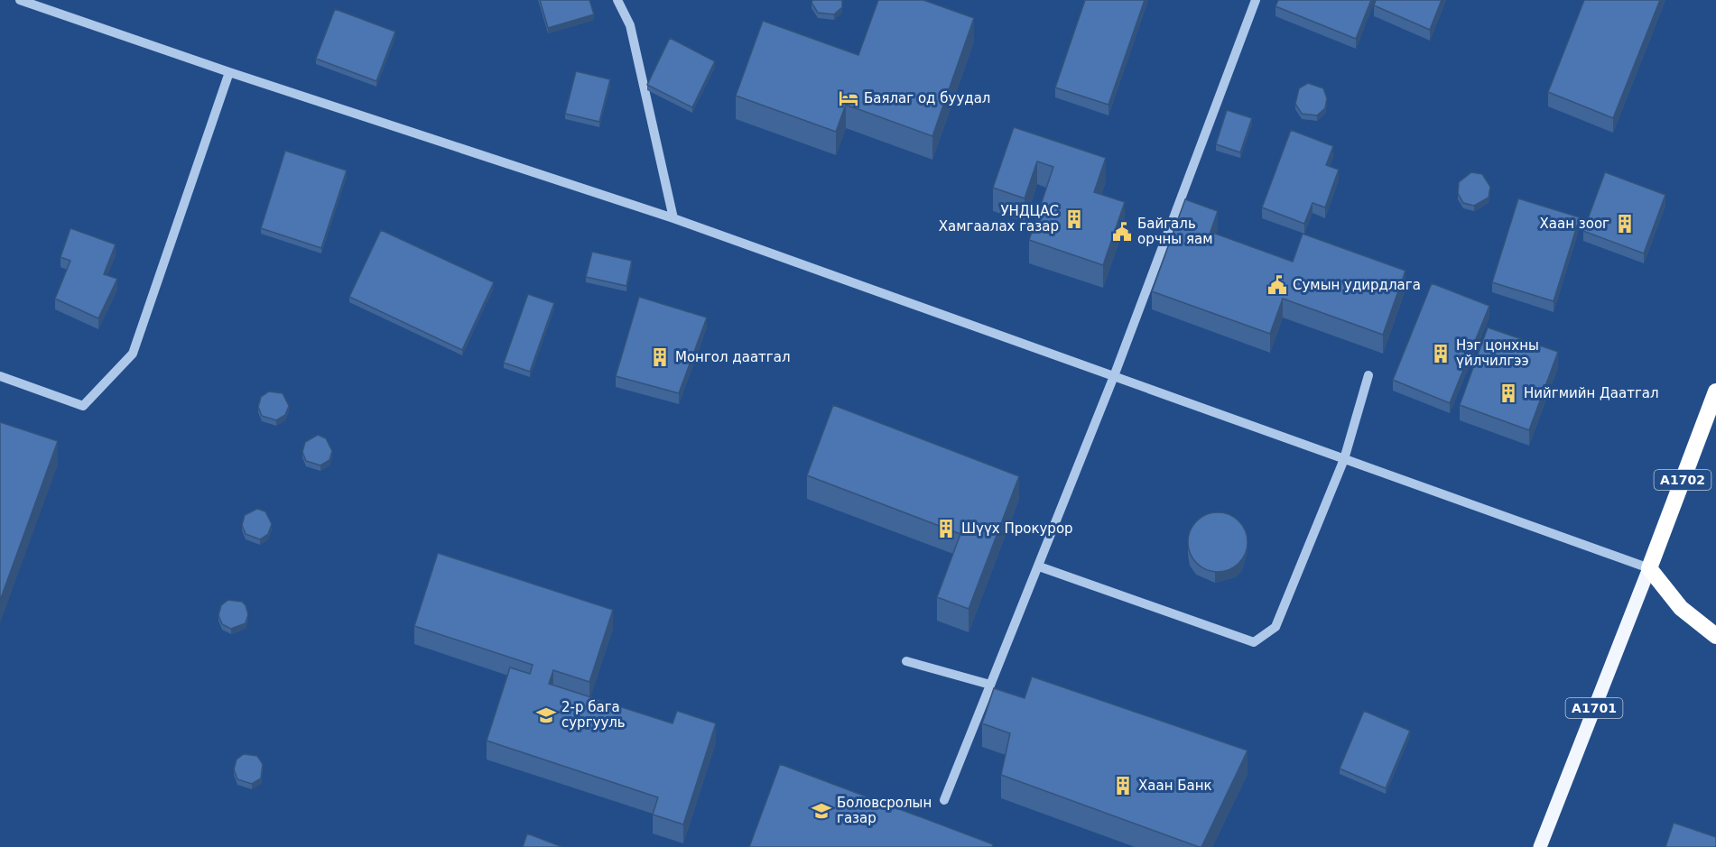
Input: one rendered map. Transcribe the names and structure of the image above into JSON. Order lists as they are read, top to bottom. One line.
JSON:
{"streets":{"highway":["A1702"],"main road":["A1701"]},"crossings":[["A1702","A1701"]],"places":{"hotel":["Баялаг од буудал"],"building":["УНДЦАС Хамгаалах газар","Хаан зоог","Нэг цонхны үйлчилгээ","Монгол даатгал","Нийгмийн Даатгал","Шүүх Прокурор","Хаан Банк"],"public building":["Байгаль орчны яам","Сумын удирдлага"],"school or university":["2-р бага сургууль","Боловсролын газар"]}}
